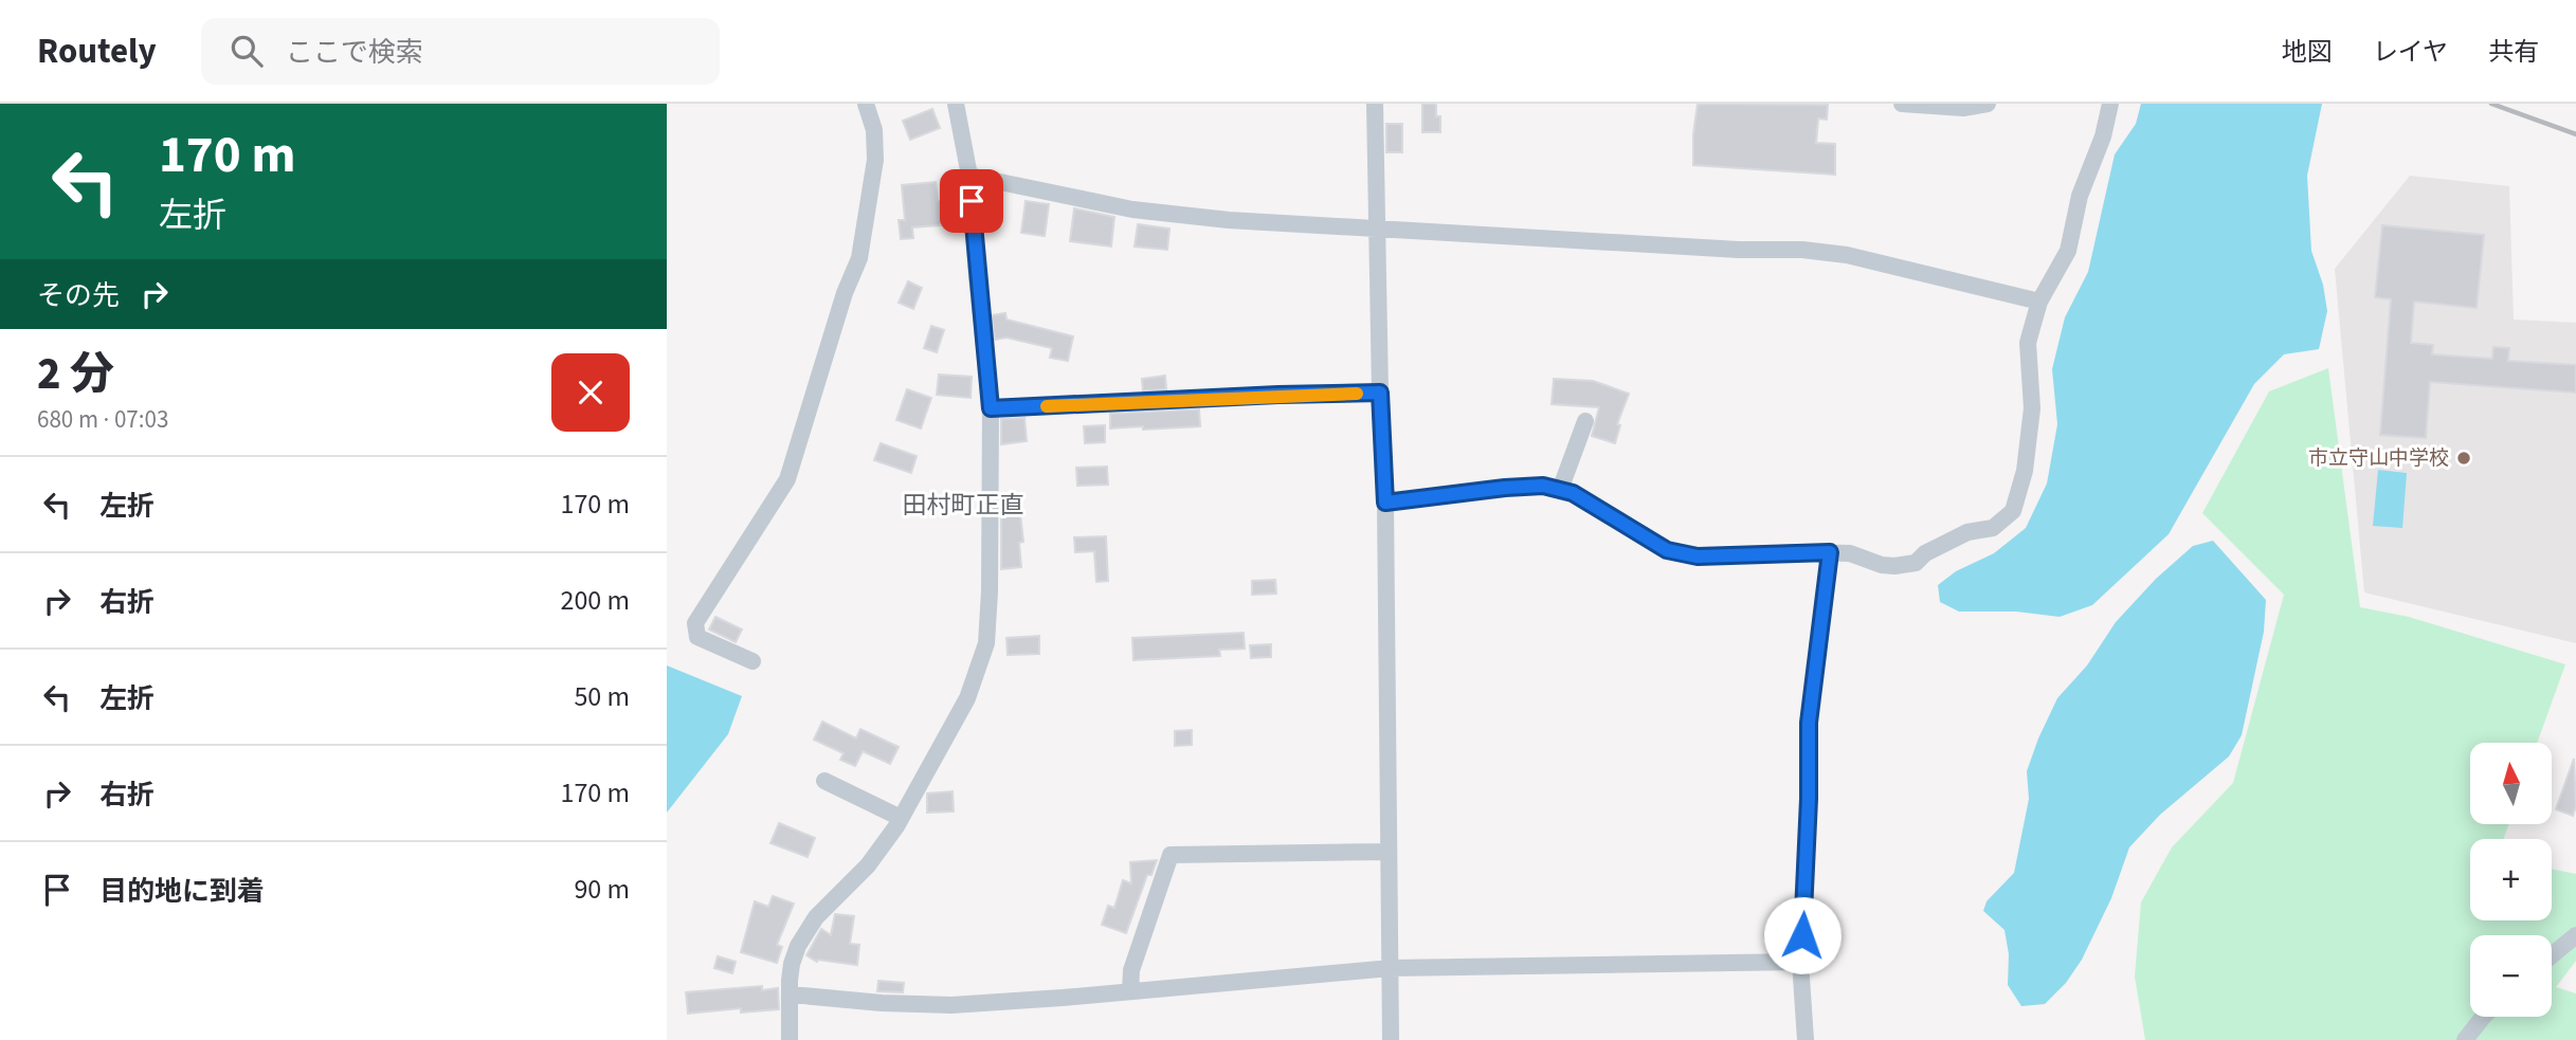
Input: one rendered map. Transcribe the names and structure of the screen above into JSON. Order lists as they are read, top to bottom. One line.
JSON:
{"districts":["田村町正直"],"places":["市立守山中学校"],"north":"top","page":{"header":"Routely","search":"ここで検索","nav":["地図","レイヤ","共有"],"turn":["170 m","左折"],"then":"その先","heading":["2 分","680 m · 07:03"],"list":[{"name":"左折","value":"170 m"},{"name":"右折","value":"200 m"},{"name":"左折","value":"50 m"},{"name":"右折","value":"170 m"},{"name":"目的地に到着","value":"90 m"}],"map_buttons":["+","−"]}}
